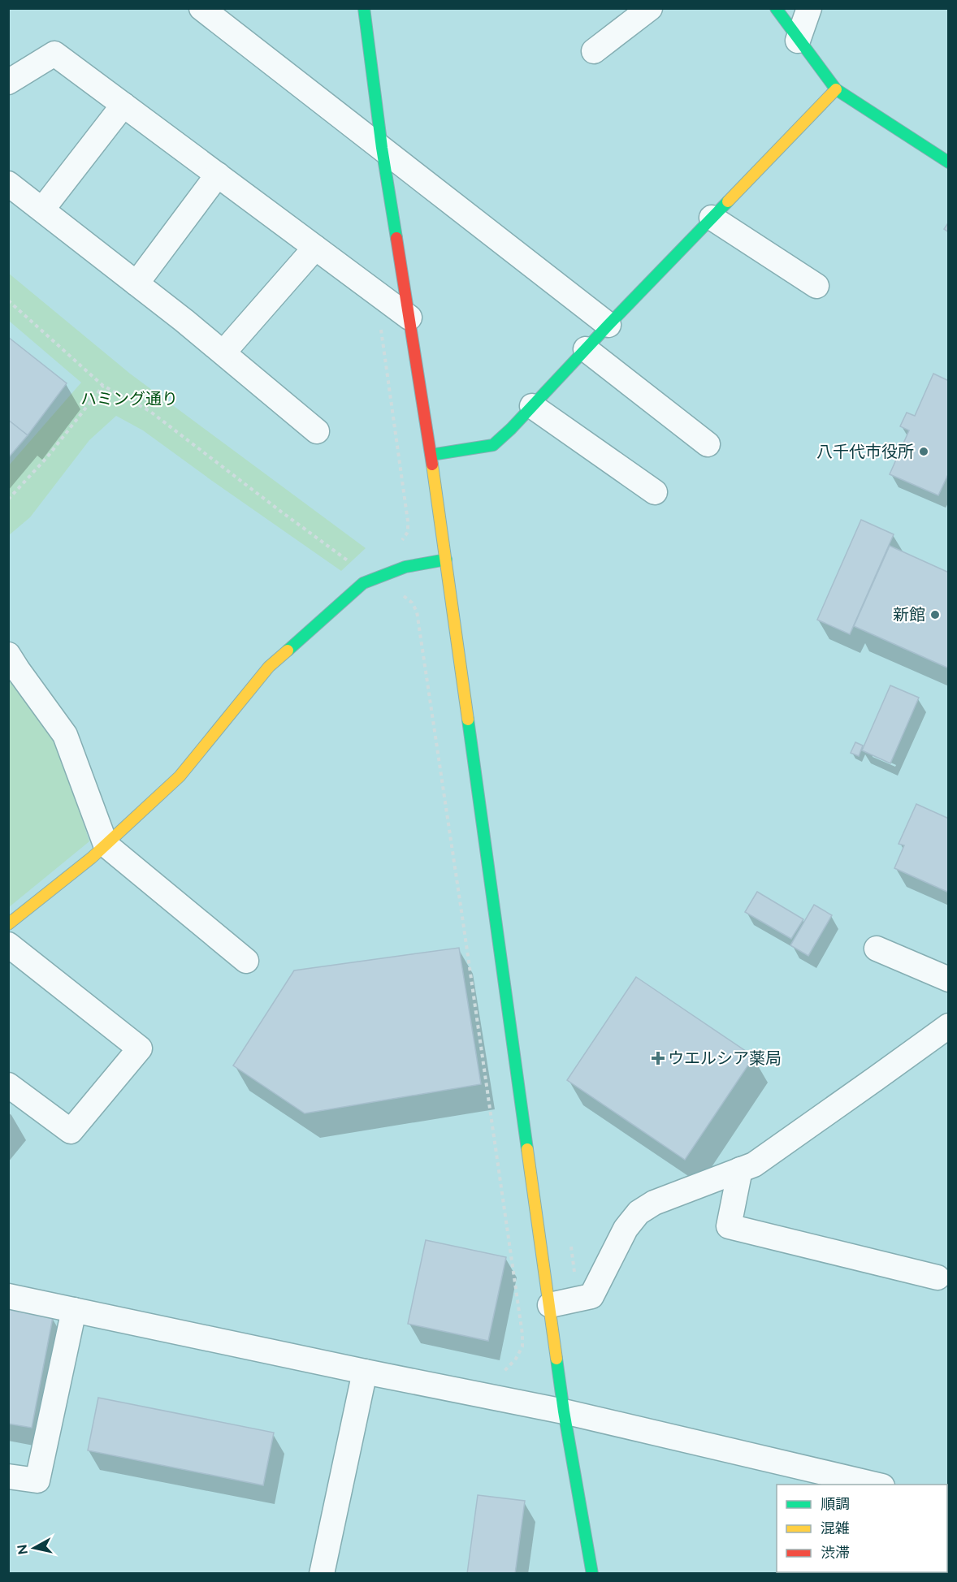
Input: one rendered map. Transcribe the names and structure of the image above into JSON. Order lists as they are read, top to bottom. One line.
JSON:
{"parks":["ハミング通り"],"places":{"other":["八千代市役所","新館"],"health":["ウエルシア薬局"]},"legend":["順調","混雑","渋滞"],"north":"left"}
